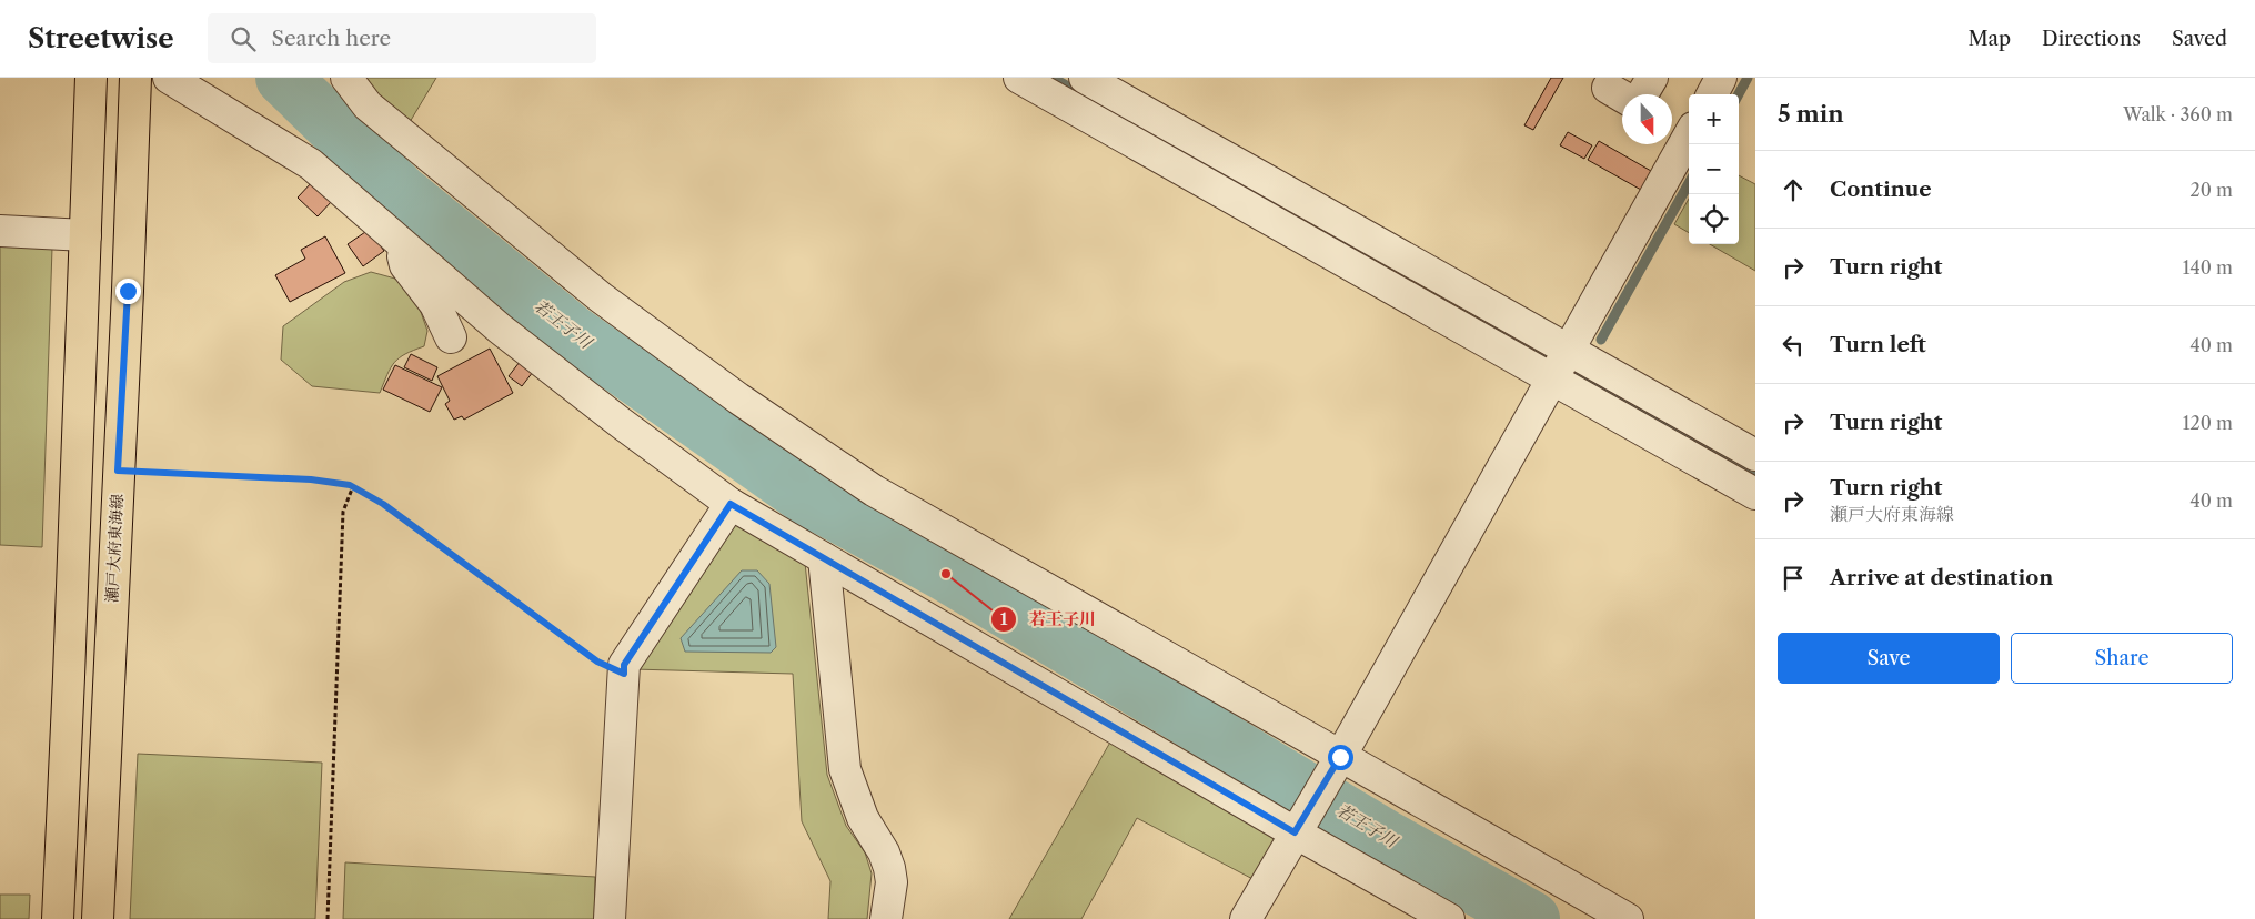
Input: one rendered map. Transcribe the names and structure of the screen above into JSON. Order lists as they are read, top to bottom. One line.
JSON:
{"streets":{"main road":["瀬戸大府東海線"]},"water":["若王子川"],"places":["若王子川"],"north":"bottom","page":{"header":"Streetwise","search":"Search here","nav":["Map","Directions","Saved"],"heading":["5 min","Walk · 360 m"],"map_buttons":["+","−"],"list":[["Continue","20 m"],["Turn right","140 m"],["Turn left","40 m"],["Turn right","120 m"],["Turn right","瀬戸大府東海線","40 m"],"Arrive at destination"],"buttons":["Save","Share"]}}
